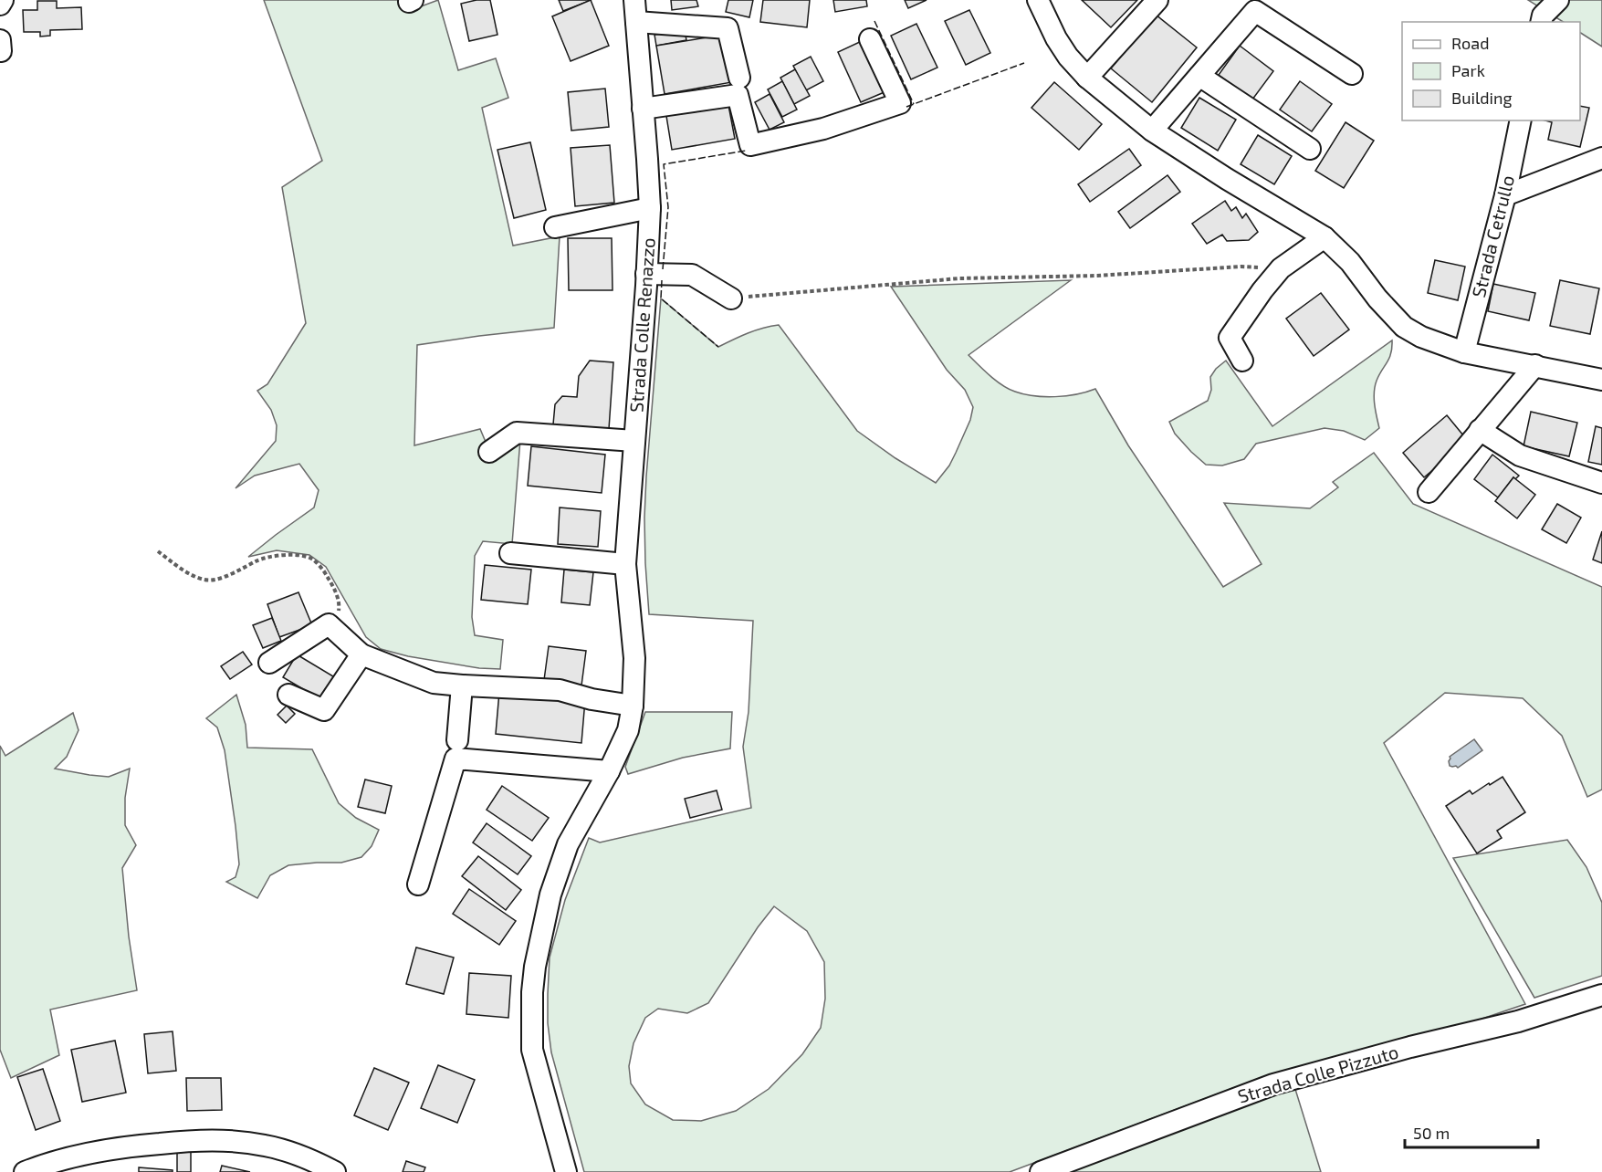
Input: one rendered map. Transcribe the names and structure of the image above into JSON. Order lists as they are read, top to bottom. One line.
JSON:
{"streets":{"street":["Strada Cetrullo","Strada Colle Renazzo","Strada Colle Pizzuto"]},"legend":["Road","Park","Building"],"scale_bar":"50 m"}
